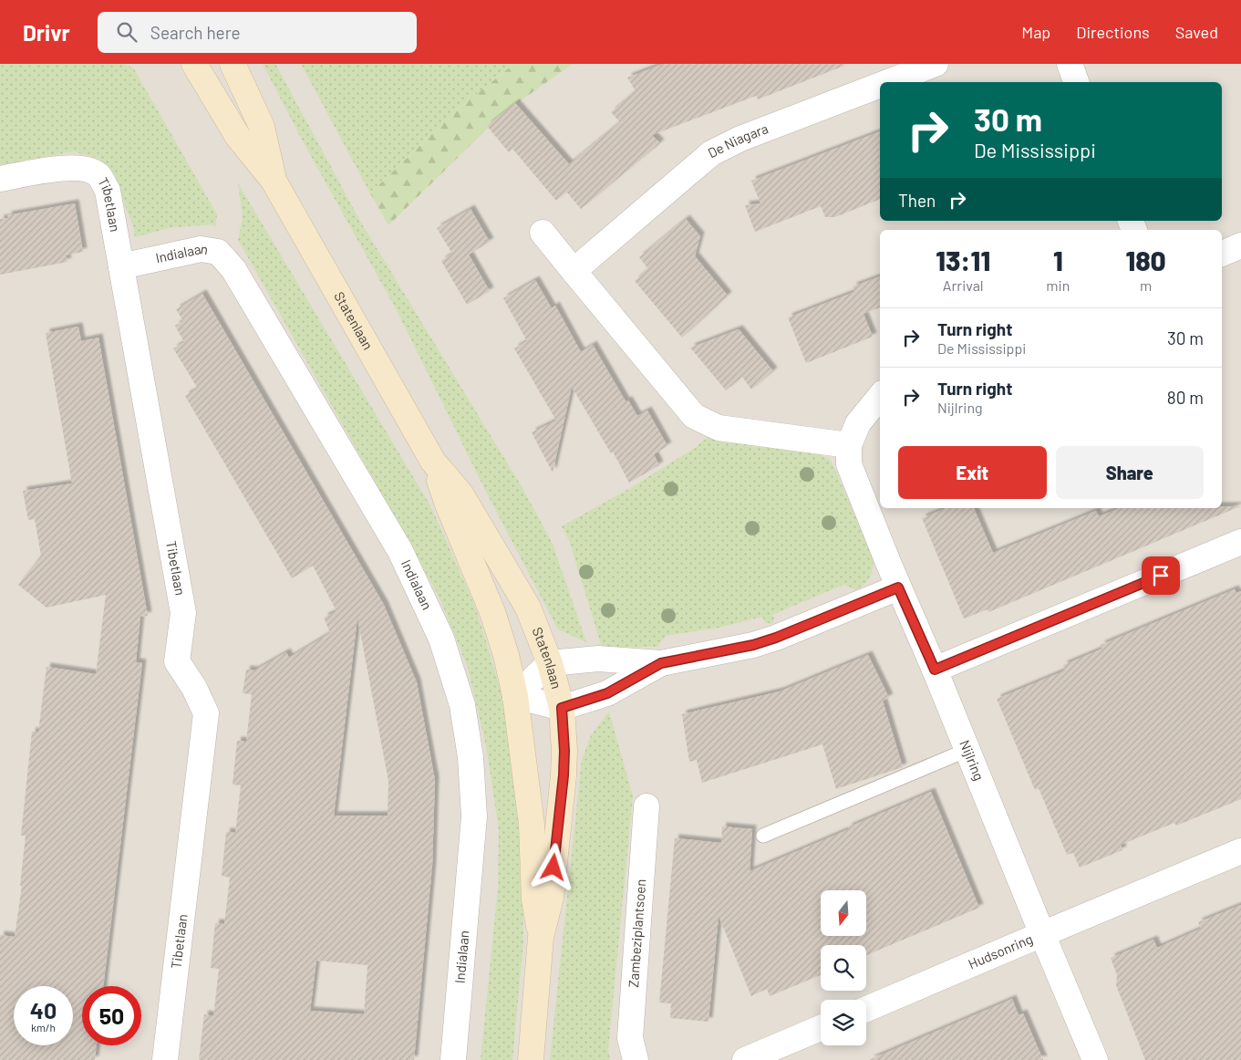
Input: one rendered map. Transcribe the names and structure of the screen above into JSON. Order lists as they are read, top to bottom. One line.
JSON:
{"streets":{"main road":["Statenlaan"],"street":["De Niagara","Tibetlaan","Indialaan","Nijlring","Zambeziplantsoen","Hudsonring"]},"crossings":[["Tibetlaan","Indialaan"],["Nijlring","Hudsonring"]],"north":"bottom","page":{"header":"Drivr","search":"Search here","nav":["Map","Directions","Saved"],"turn":["30 m","De Mississippi"],"then":"Then","eta":["13:11","Arrival","1","min","180","m"],"list":[{"name":"Turn right","note":"De Mississippi","value":"30 m"},{"name":"Turn right","note":"Nijlring","value":"80 m"}],"buttons":["Exit","Share"],"speed":"40 km/h","limit":"50"}}
